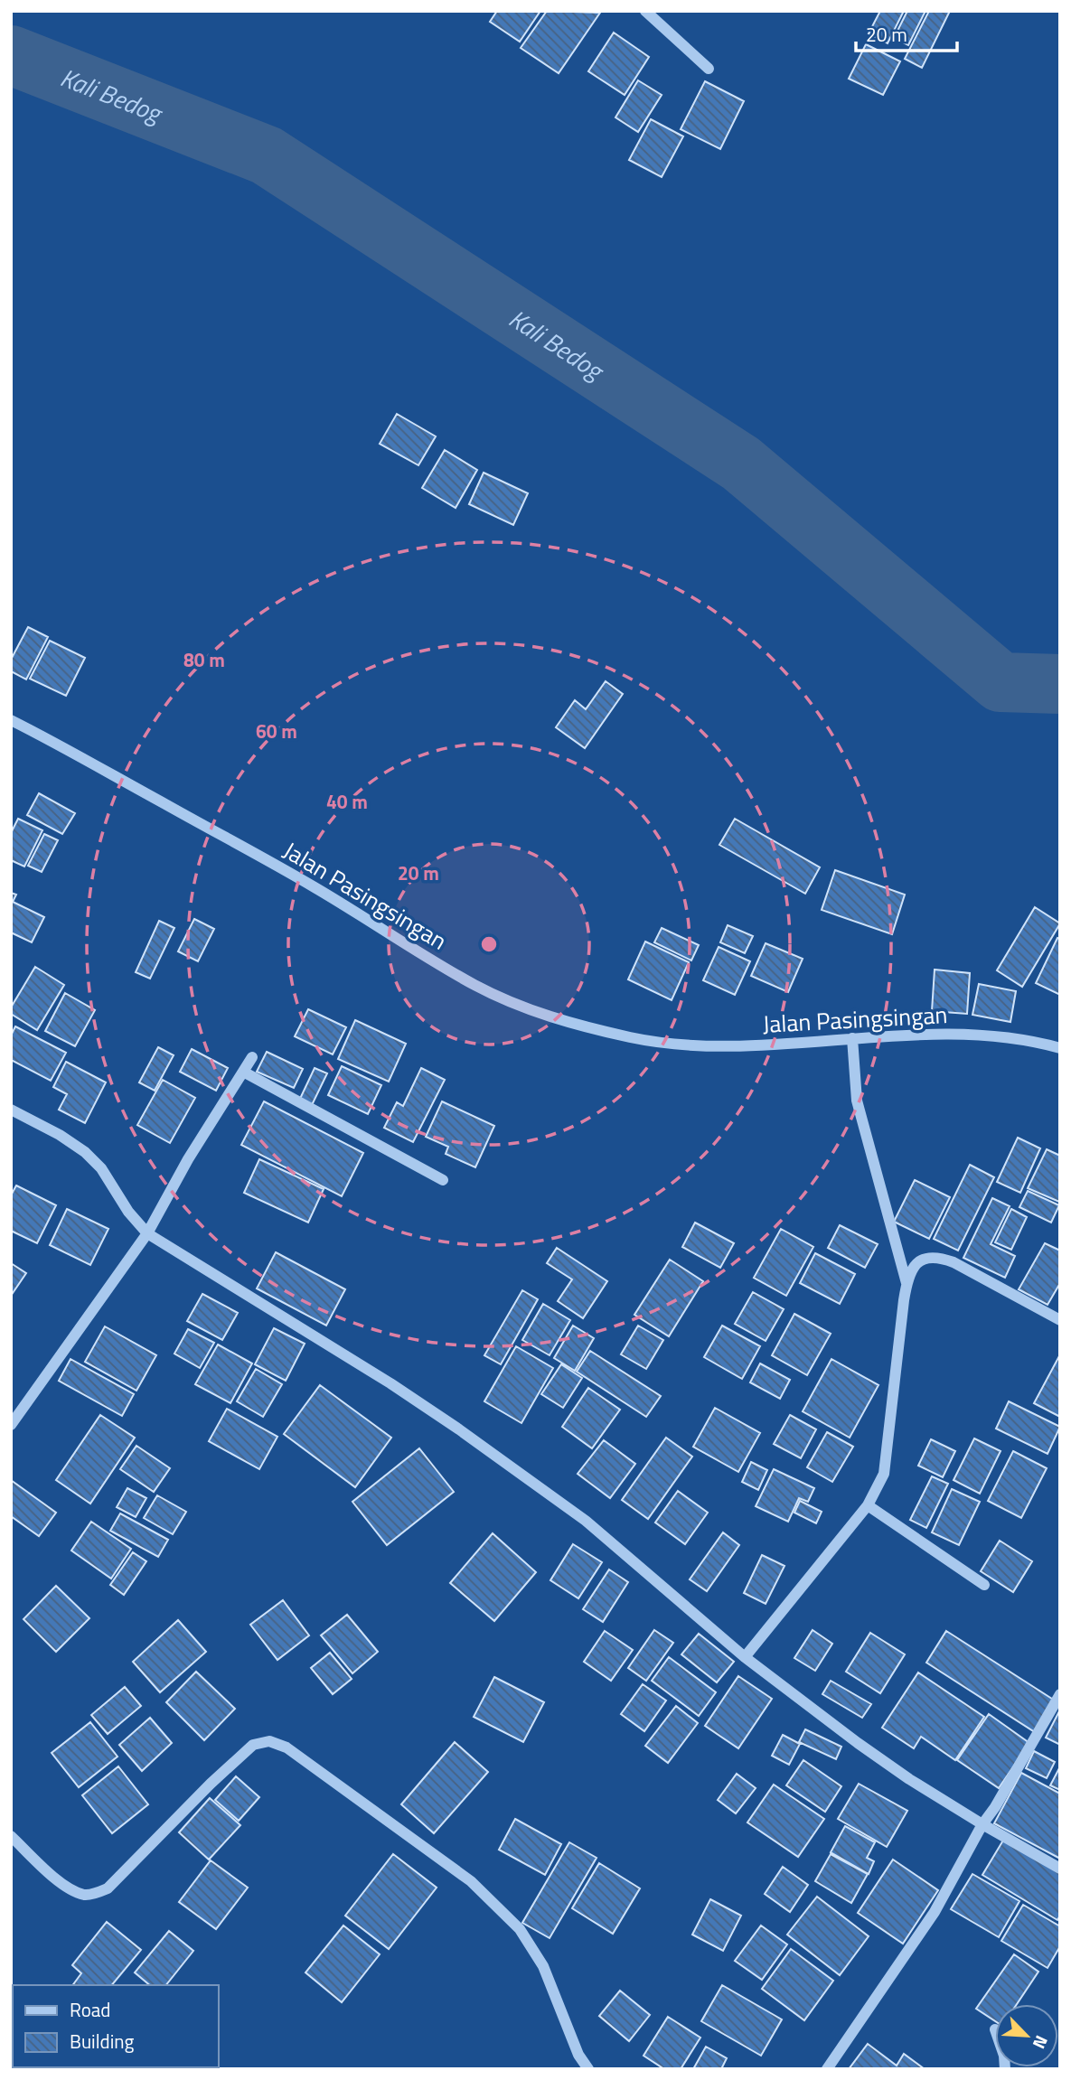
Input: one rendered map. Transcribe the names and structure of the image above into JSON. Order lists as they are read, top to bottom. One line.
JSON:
{"streets":{"street":["Jalan Pasingsingan"]},"water":["Kali Bedog"],"legend":["Road","Building"],"scale_bar":"20 m","north":"bottom right","rings":["80 m","60 m","40 m","20 m"]}
